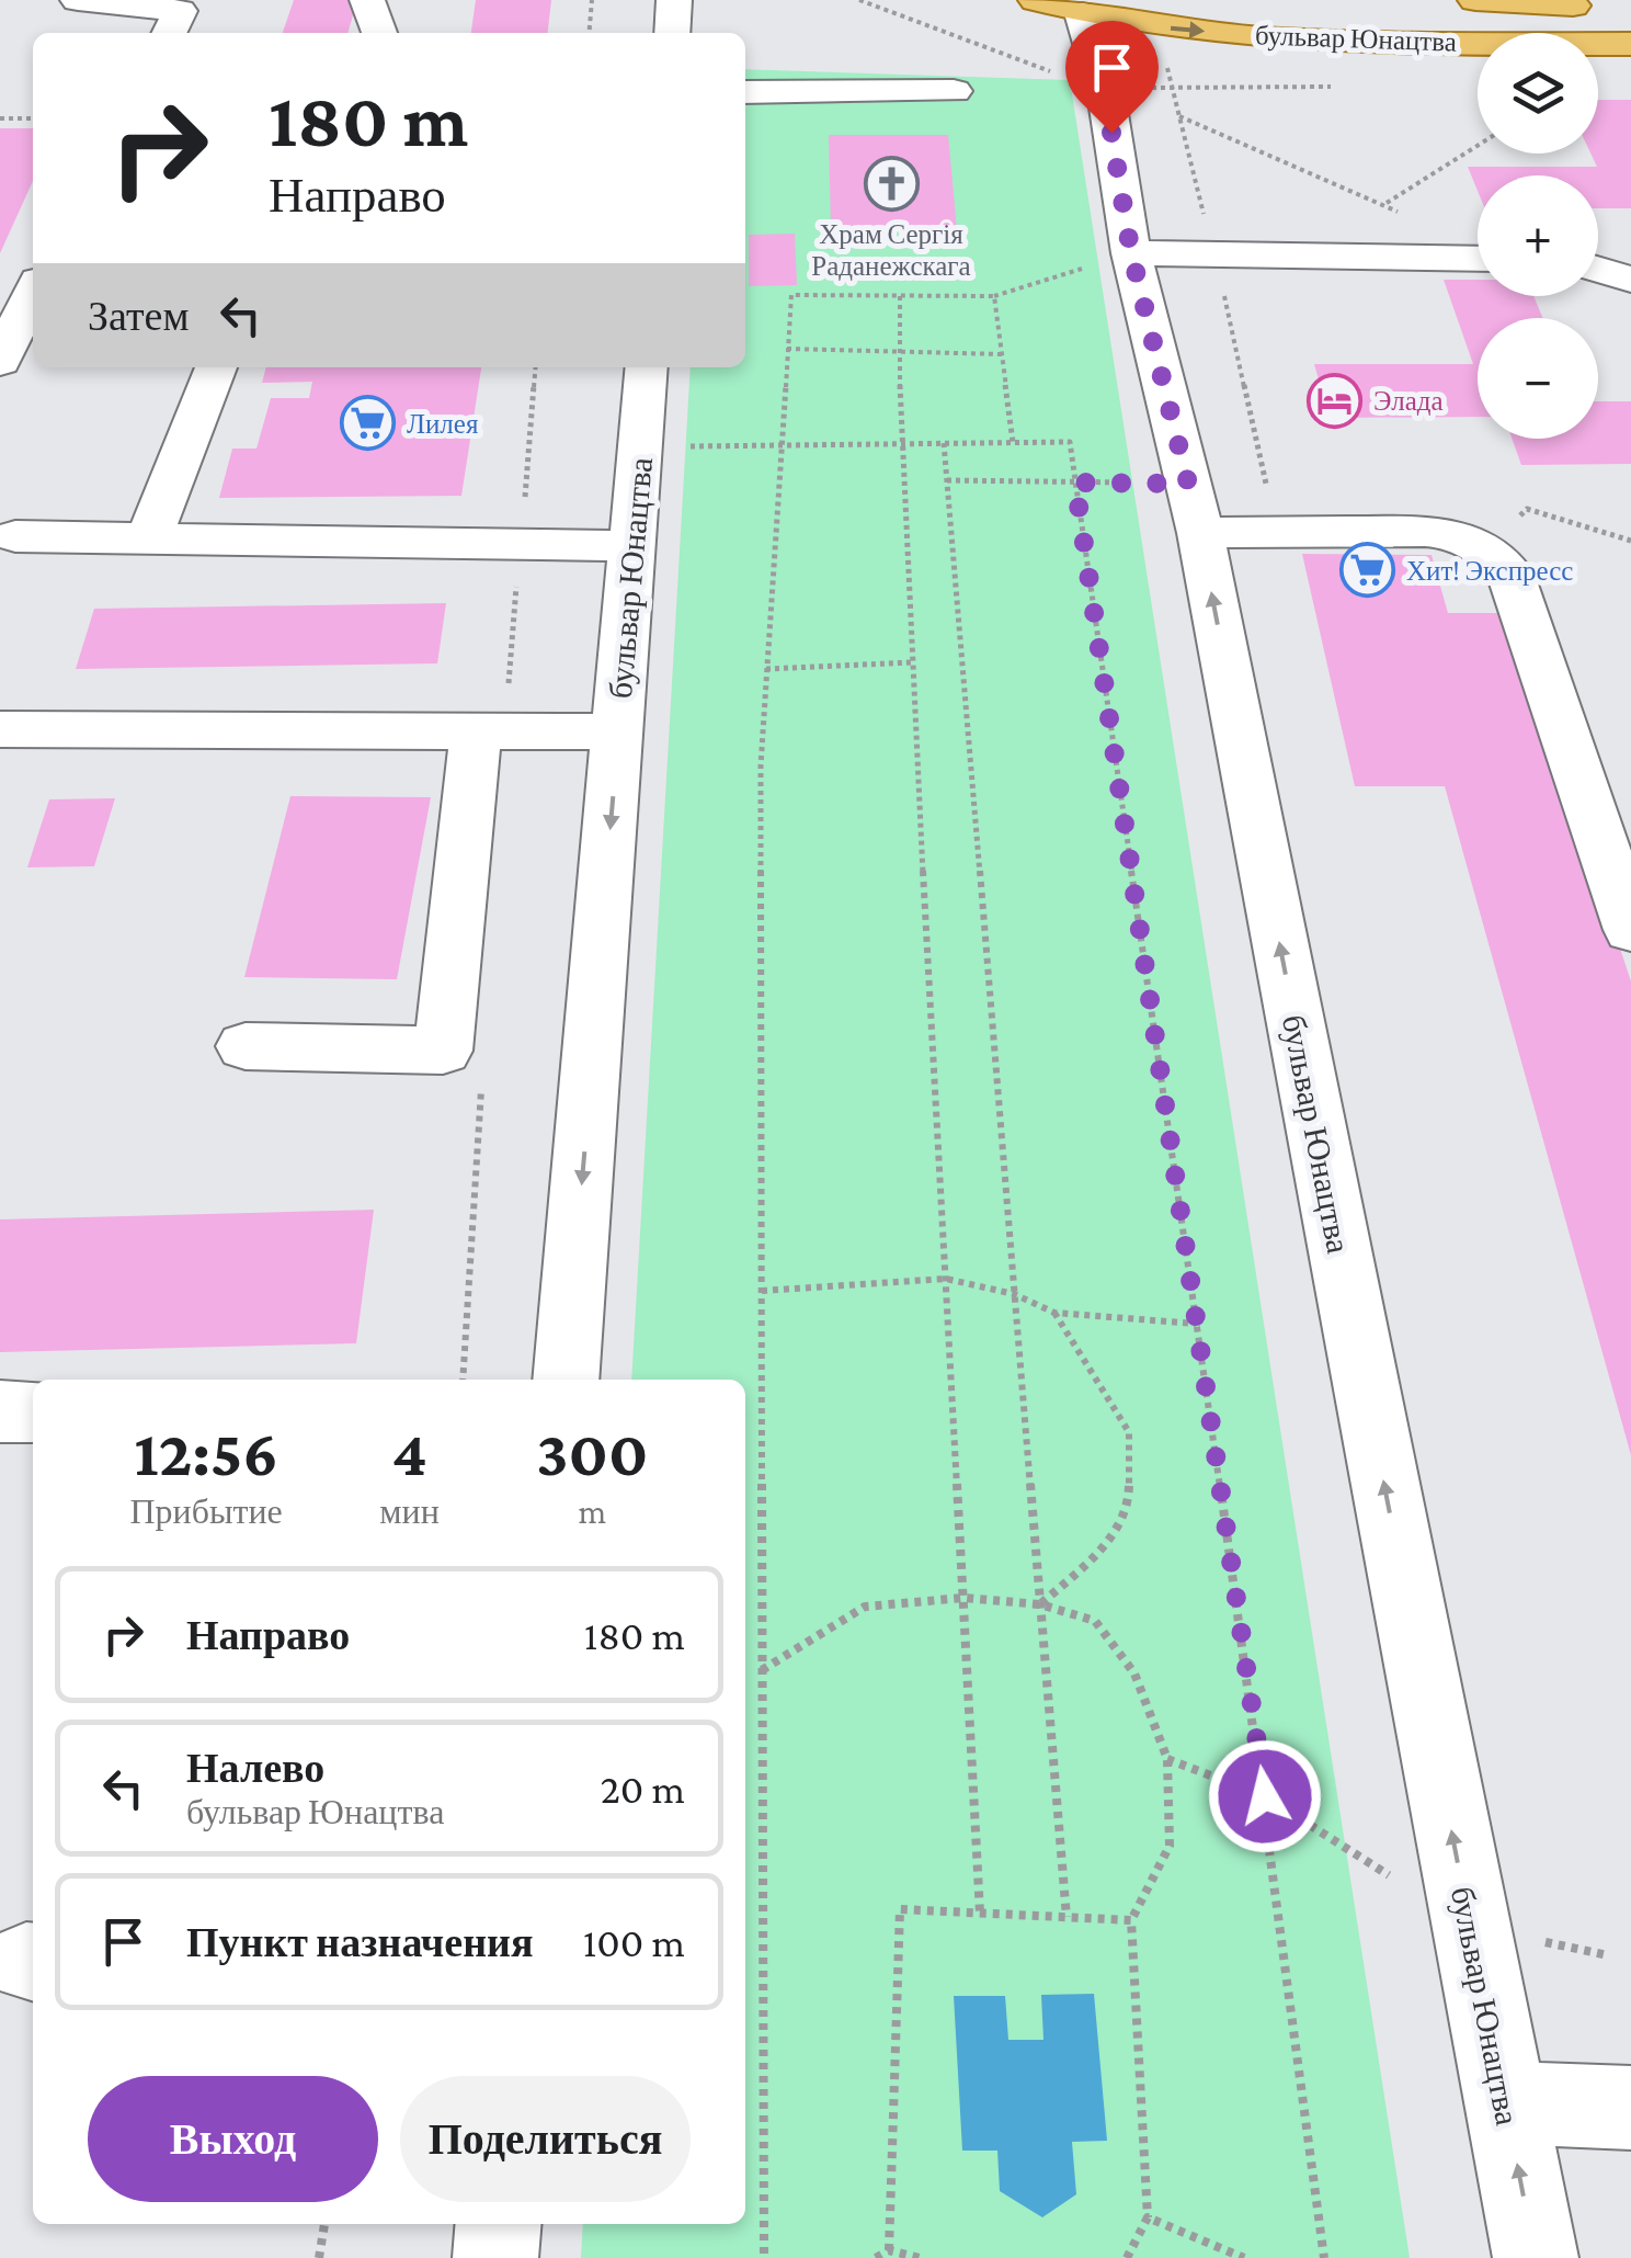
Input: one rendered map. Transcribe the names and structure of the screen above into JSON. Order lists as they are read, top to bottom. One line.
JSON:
{"streets":{"main road":["бульвар Юнацтва"]},"places":{"church":["Храм Сергія Раданежскага"],"hotel":["Элада"],"supermarket":["Лилея","Хит! Экспресс"]},"page":{"map_buttons":["+","−"],"turn":["180 m","Направо"],"then":"Затем","eta":["12:56","Прибытие","4","мин","300","m"],"list":[{"name":"Направо","value":"180 m"},{"name":"Налево","note":"бульвар Юнацтва","value":"20 m"},{"name":"Пункт назначения","value":"100 m"}],"buttons":["Выход","Поделиться"]}}
